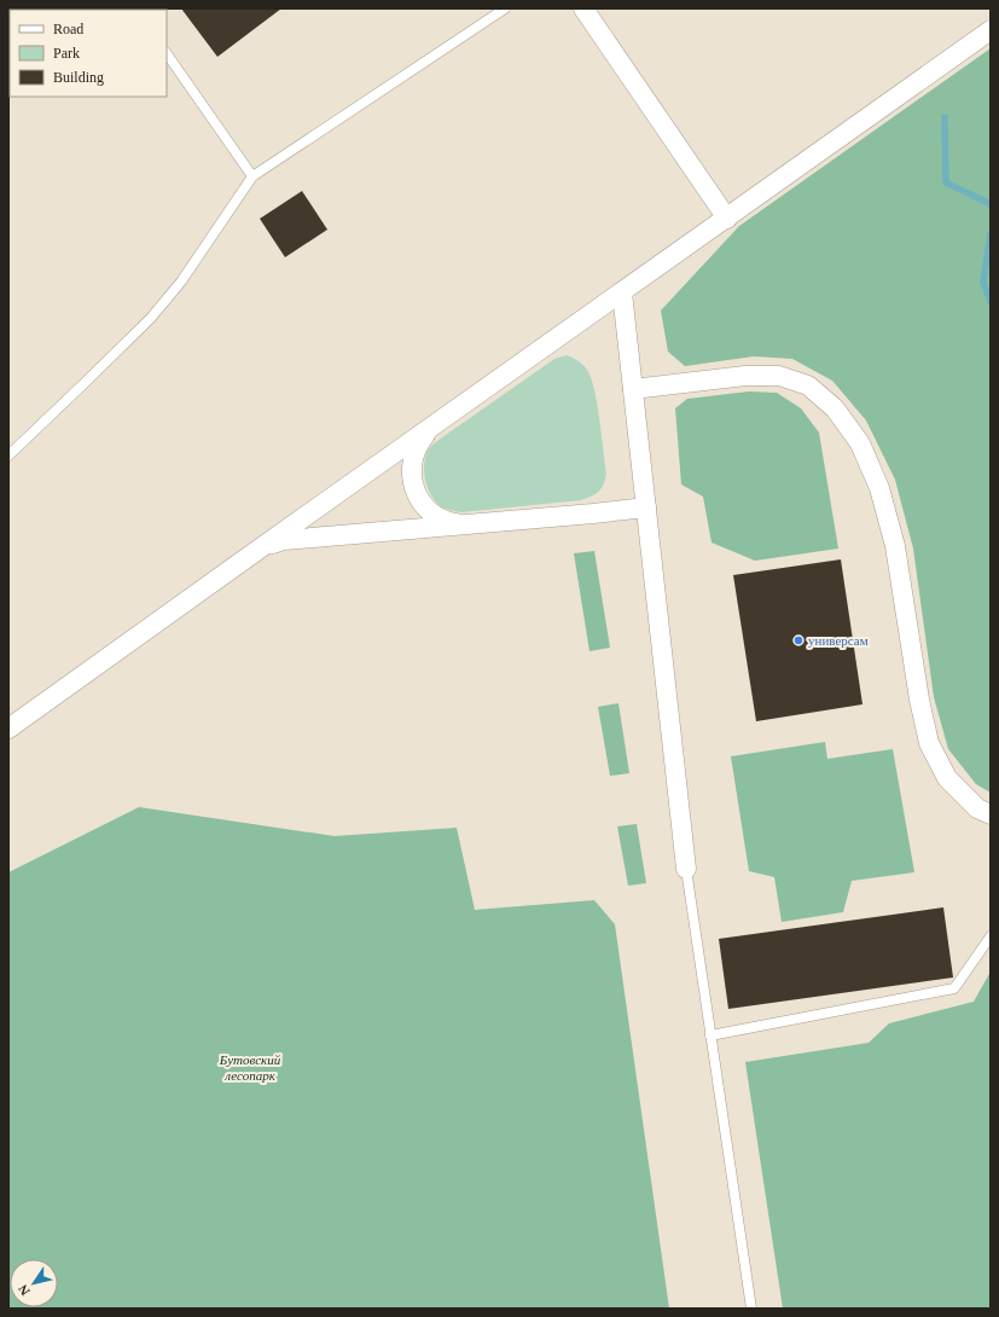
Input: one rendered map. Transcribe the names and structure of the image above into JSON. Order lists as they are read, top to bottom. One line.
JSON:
{"parks":["Бутовский лесопарк"],"places":["универсам"],"legend":["Road","Park","Building"],"north":"bottom left"}
